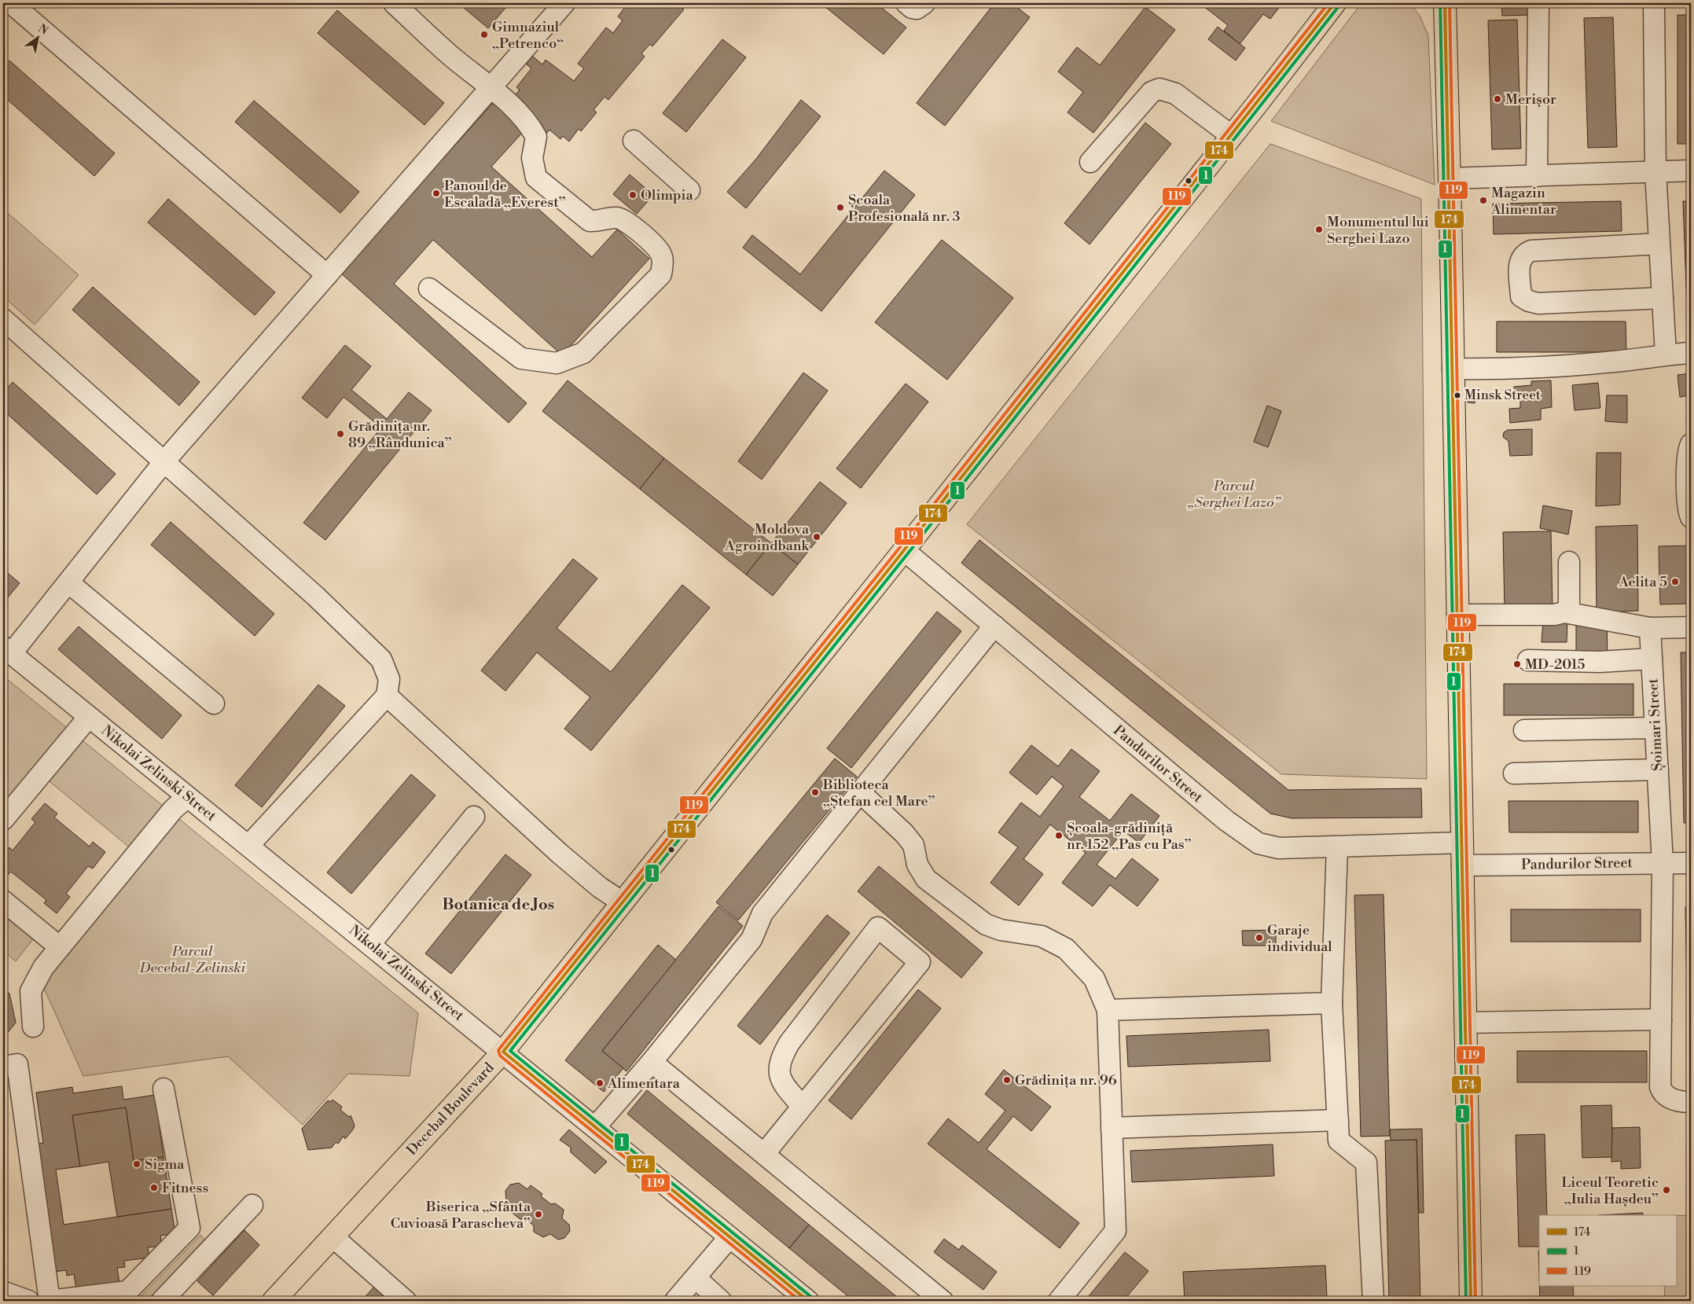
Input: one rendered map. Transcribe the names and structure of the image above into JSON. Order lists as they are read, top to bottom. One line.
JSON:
{"streets":{"main road":["Decebal Boulevard"],"street":["Șoimari Street","Pandurilor Street","Nikolai Zelinski Street"]},"crossings":[["Șoimari Street","Pandurilor Street"],["Pandurilor Street","Decebal Boulevard"],["Nikolai Zelinski Street","Decebal Boulevard"]],"districts":["Botanica de Jos"],"parks":["Parcul „Serghei Lazo”","Parcul Decebal-Zelinski"],"places":["Gimnaziul „Petrenco“","Merișor","Panoul de Escaladă „Everest”","Olimpia","Magazin Alimentar","Școala Profesională nr. 3","Monumentul lui Serghei Lazo","Minsk Street","Grădinița nr. 89 „Rândunica”","Moldova Agroindbank","Aelita 5","MD-2015","Biblioteca „Ștefan cel Mare”","Școala-grădiniță nr. 152 „Pas cu Pas”","Garaje individual","Grădinița nr. 96","Alimentara","Sigma","Fitness","Liceul Teoretic „Iulia Hașdeu”","Biserica „Sfânta Cuvioasă Parascheva”"],"lines":["transit line 174","transit line 1","transit line 119"],"legend":["174","1","119"],"north":"top right"}
